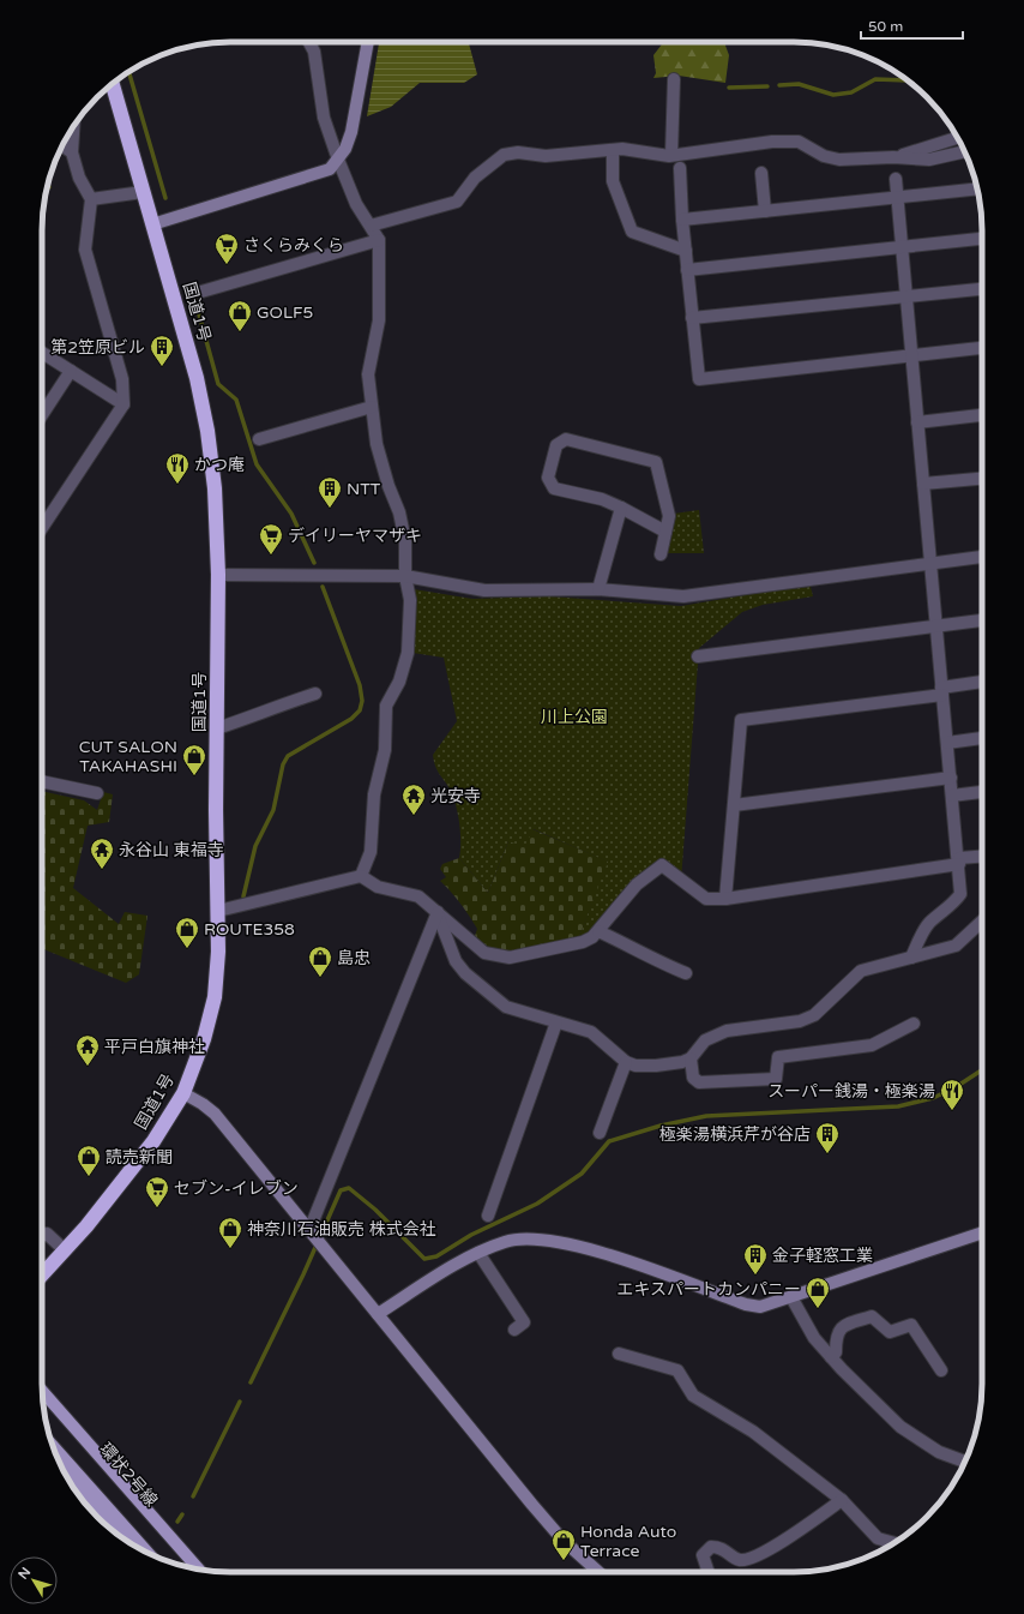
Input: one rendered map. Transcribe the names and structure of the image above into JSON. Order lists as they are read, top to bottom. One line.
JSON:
{"streets":{"highway":["国道1号"],"main road":["環状2号線"]},"parks":["川上公園"],"places":{"supermarket":["さくらみくら","デイリーヤマザキ","セブン-イレブン"],"shop":["GOLF5","CUT SALON TAKAHASHI","ROUTE358","島忠","読売新聞","神奈川石油販売 株式会社","エキスパートカンパニー","Honda Auto Terrace"],"building":["第2笠原ビル","NTT","極楽湯横浜芹が谷店","金子軽窓工業"],"restaurant":["かつ庵","スーパー銭湯・極楽湯"],"temple":["光安寺","永谷山 東福寺","平戸白旗神社"]},"scale_bar":"50 m","north":"top left"}
